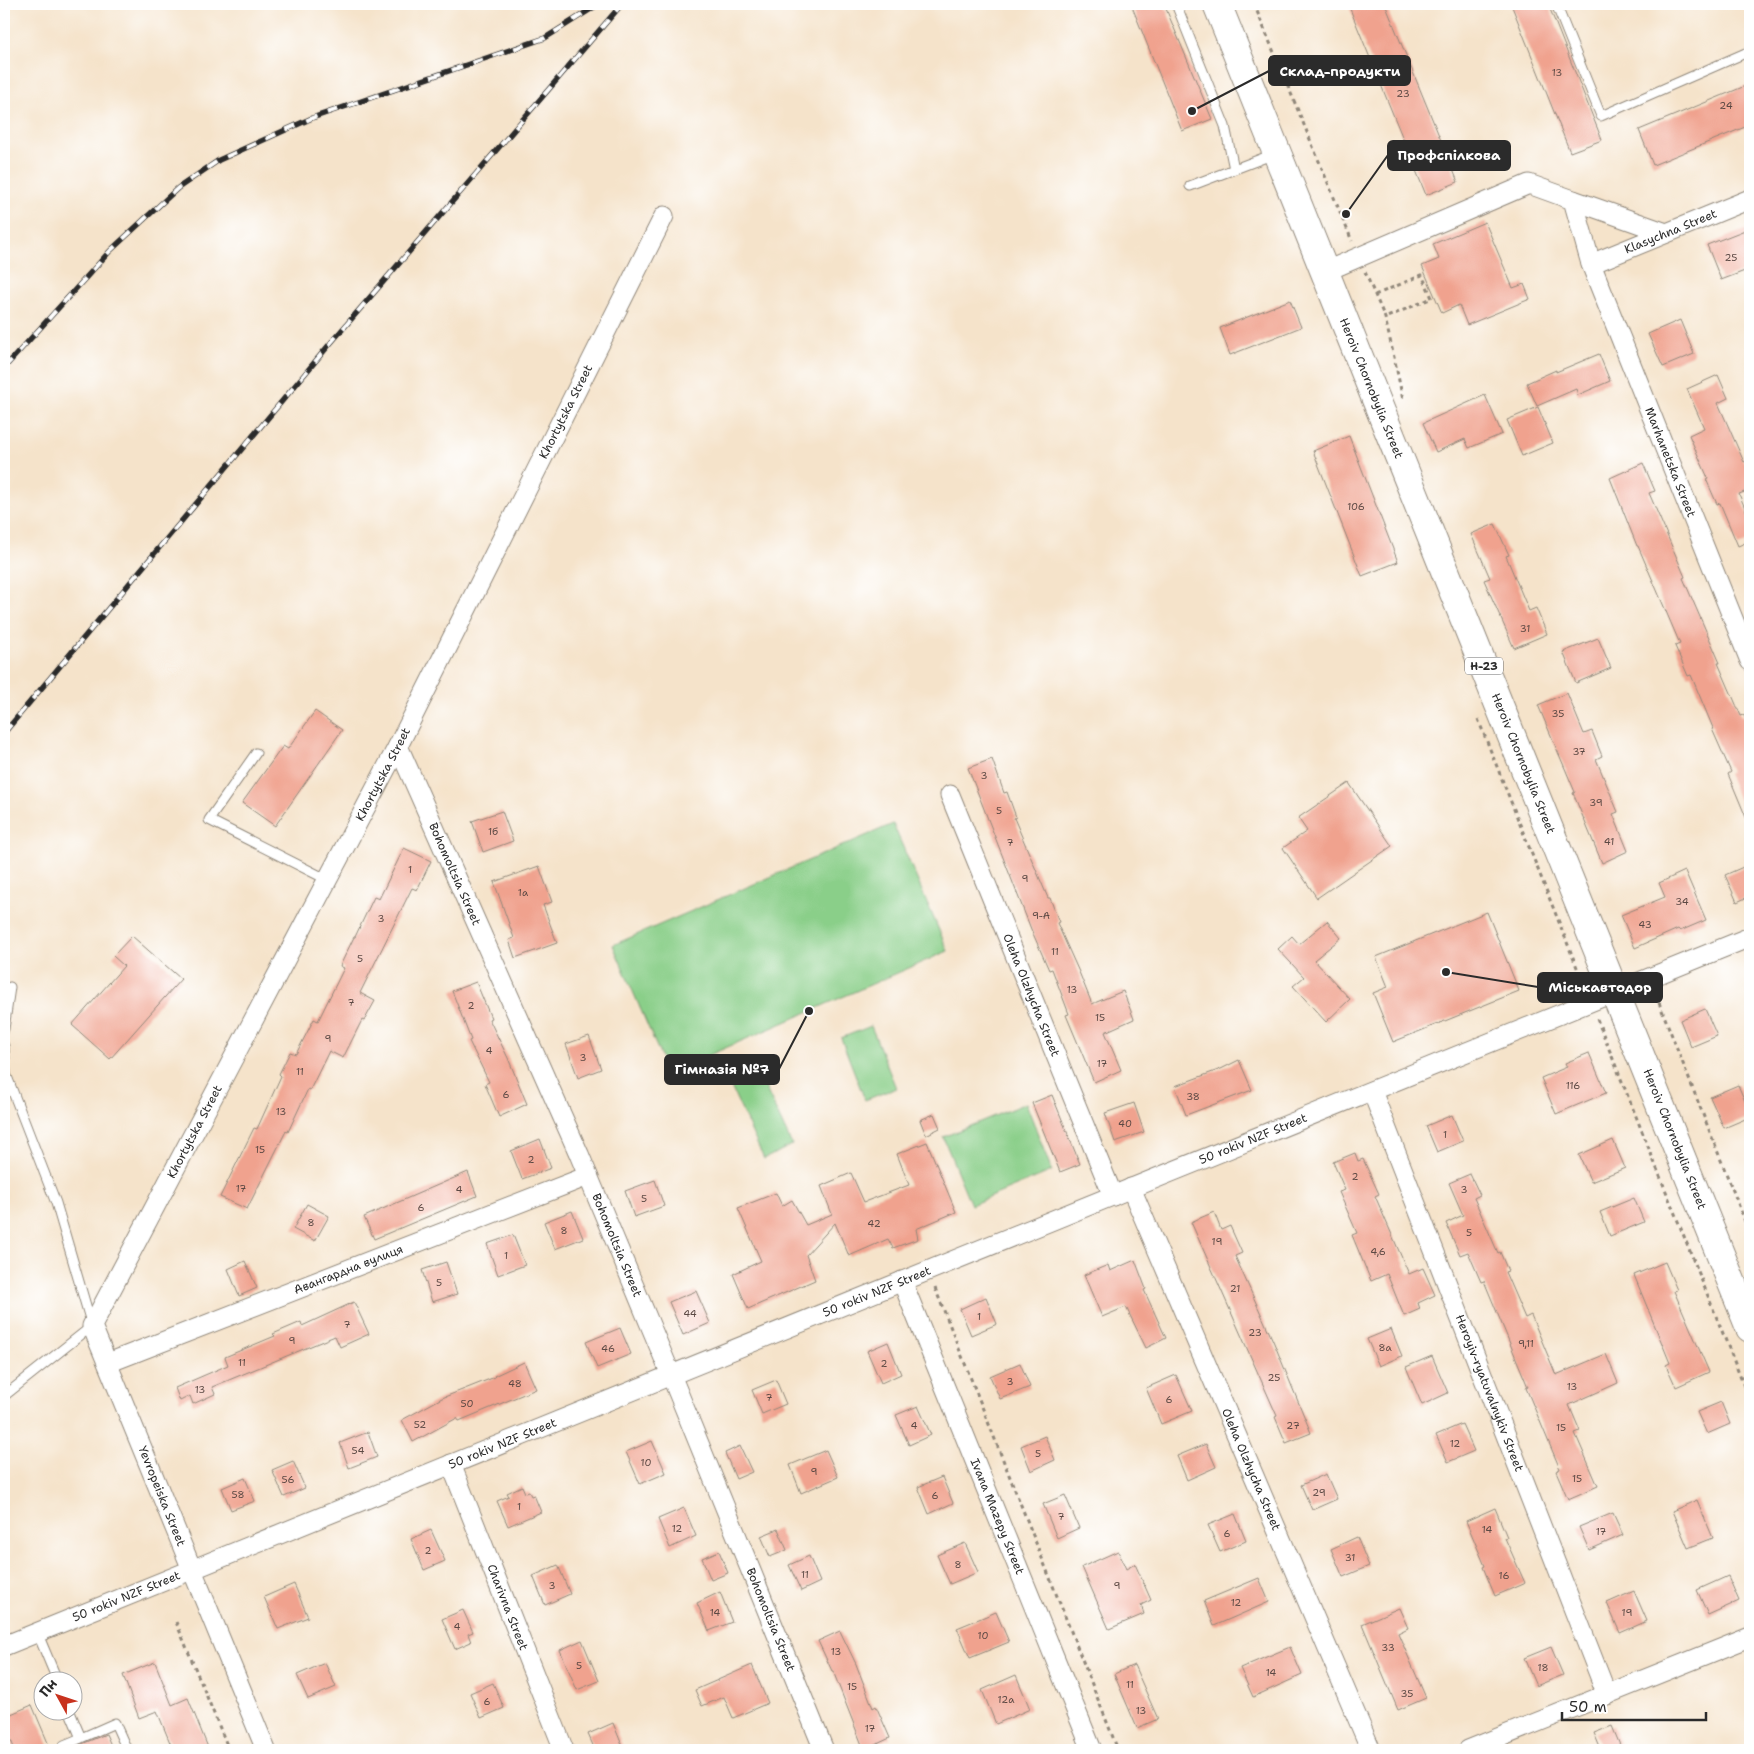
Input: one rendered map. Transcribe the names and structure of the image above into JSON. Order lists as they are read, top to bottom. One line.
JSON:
{"streets":{"main road":["Heroiv Chornobylia Street","Н-23"],"street":["Klasychna Street","Khortytska Street","Marhanetska Street","Bohomoltsia Street","Oleha Olzhycha Street","50 rokiv NZF Street","Авангардна вулиця","Heroyiv-ryatuvalnykiv Street","Yevropeiska Street","Ivana Mazepy Street","Charivna Street"]},"crossings":[["Klasychna Street","Marhanetska Street"],["Heroiv Chornobylia Street","50 rokiv NZF Street"],["Khortytska Street","Bohomoltsia Street"],["Khortytska Street","Yevropeiska Street"],["Bohomoltsia Street","50 rokiv NZF Street"],["Bohomoltsia Street","Авангардна вулиця"],["Oleha Olzhycha Street","50 rokiv NZF Street"],["50 rokiv NZF Street","Heroyiv-ryatuvalnykiv Street"],["50 rokiv NZF Street","Yevropeiska Street"],["50 rokiv NZF Street","Ivana Mazepy Street"],["50 rokiv NZF Street","Charivna Street"],["Авангардна вулиця","Yevropeiska Street"]],"places":["Склад-продукти","Профспілкова","Міськавтодор","Гімназія №7"],"house_numbers":["13","23","24","25","106","31","35","37","3","39","5","1б","41","7","1","9","1а","34","9-А","3","43","11","5","13","7","2","15","9","4","3","17","11","116","6","38","13","40","1","15","2","2","17","4","3","5","6","8","42","8","5","19","4,6","1","5","21","44","1","7","23","9","9,11","8а","46","11","2","25","3","48","13","13","7","6","50","52","4","27","15","12","54","5","10","9","15","56","29","58","6","1","7","12","14","17","6","2","31","8","11","16","3","9","12","14","19","4","10","33","13","5","18","14","11","15","35","12а","6","13","17"],"scale_bar":"50 m","north":"top left"}
